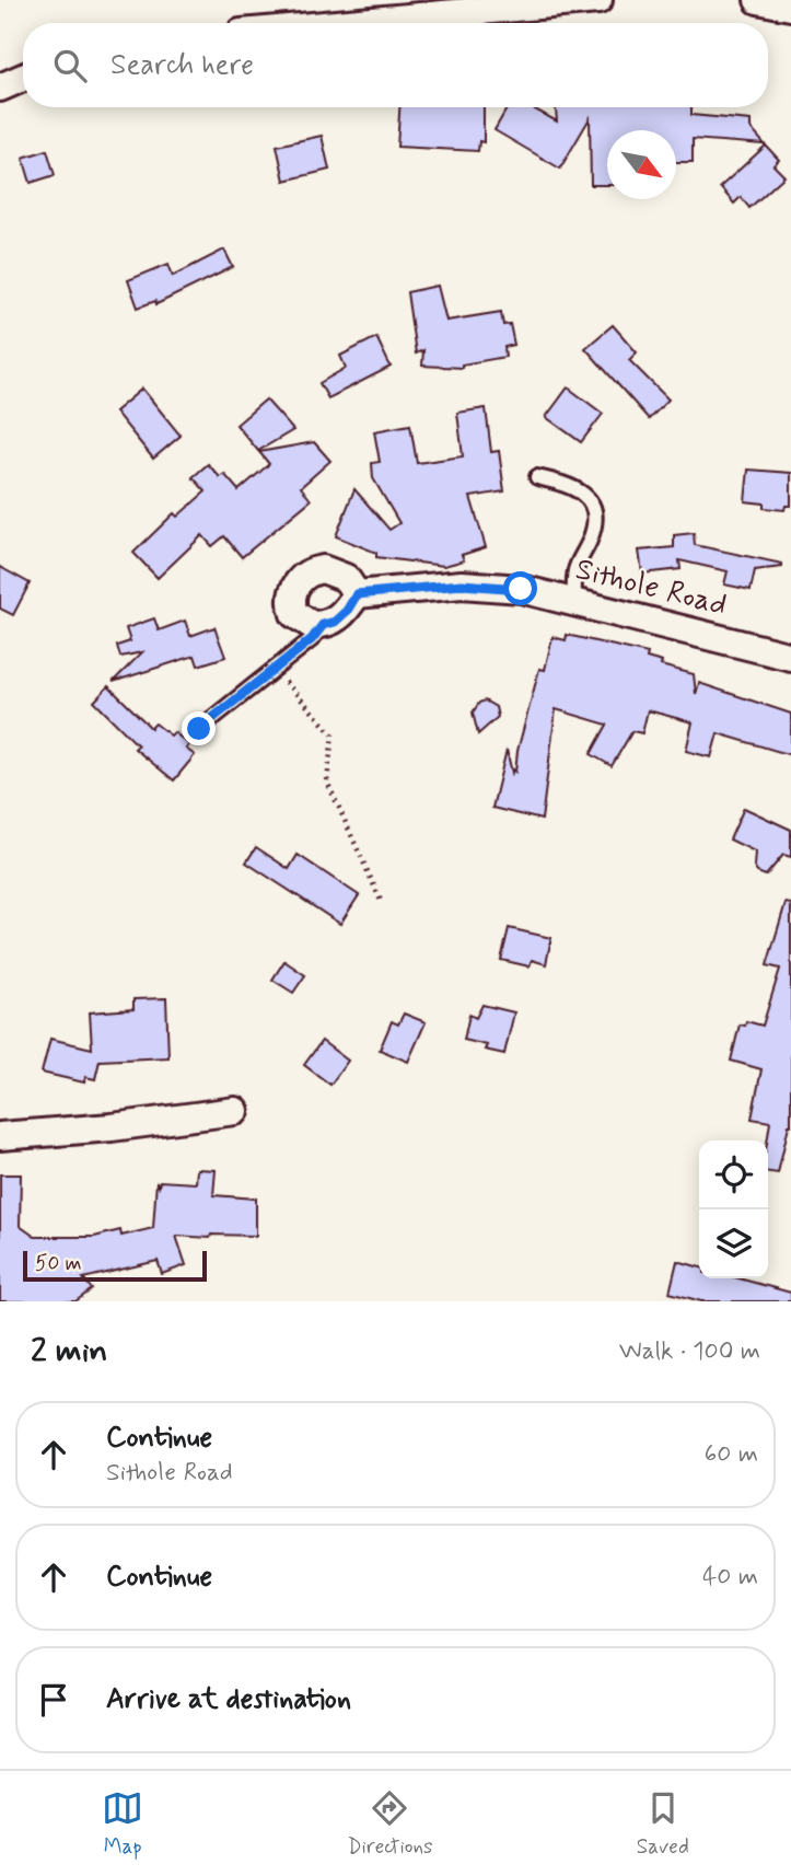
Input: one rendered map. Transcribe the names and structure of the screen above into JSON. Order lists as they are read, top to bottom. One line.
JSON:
{"streets":{"street":["Sithole Road"]},"scale_bar":"50 m","north":"bottom right","page":{"search":"Search here","scale":"50 m","heading":["2 min","Walk · 100 m"],"list":[["Continue","Sithole Road","60 m"],["Continue","40 m"],"Arrive at destination"],"nav":["Map","Directions","Saved"]}}
